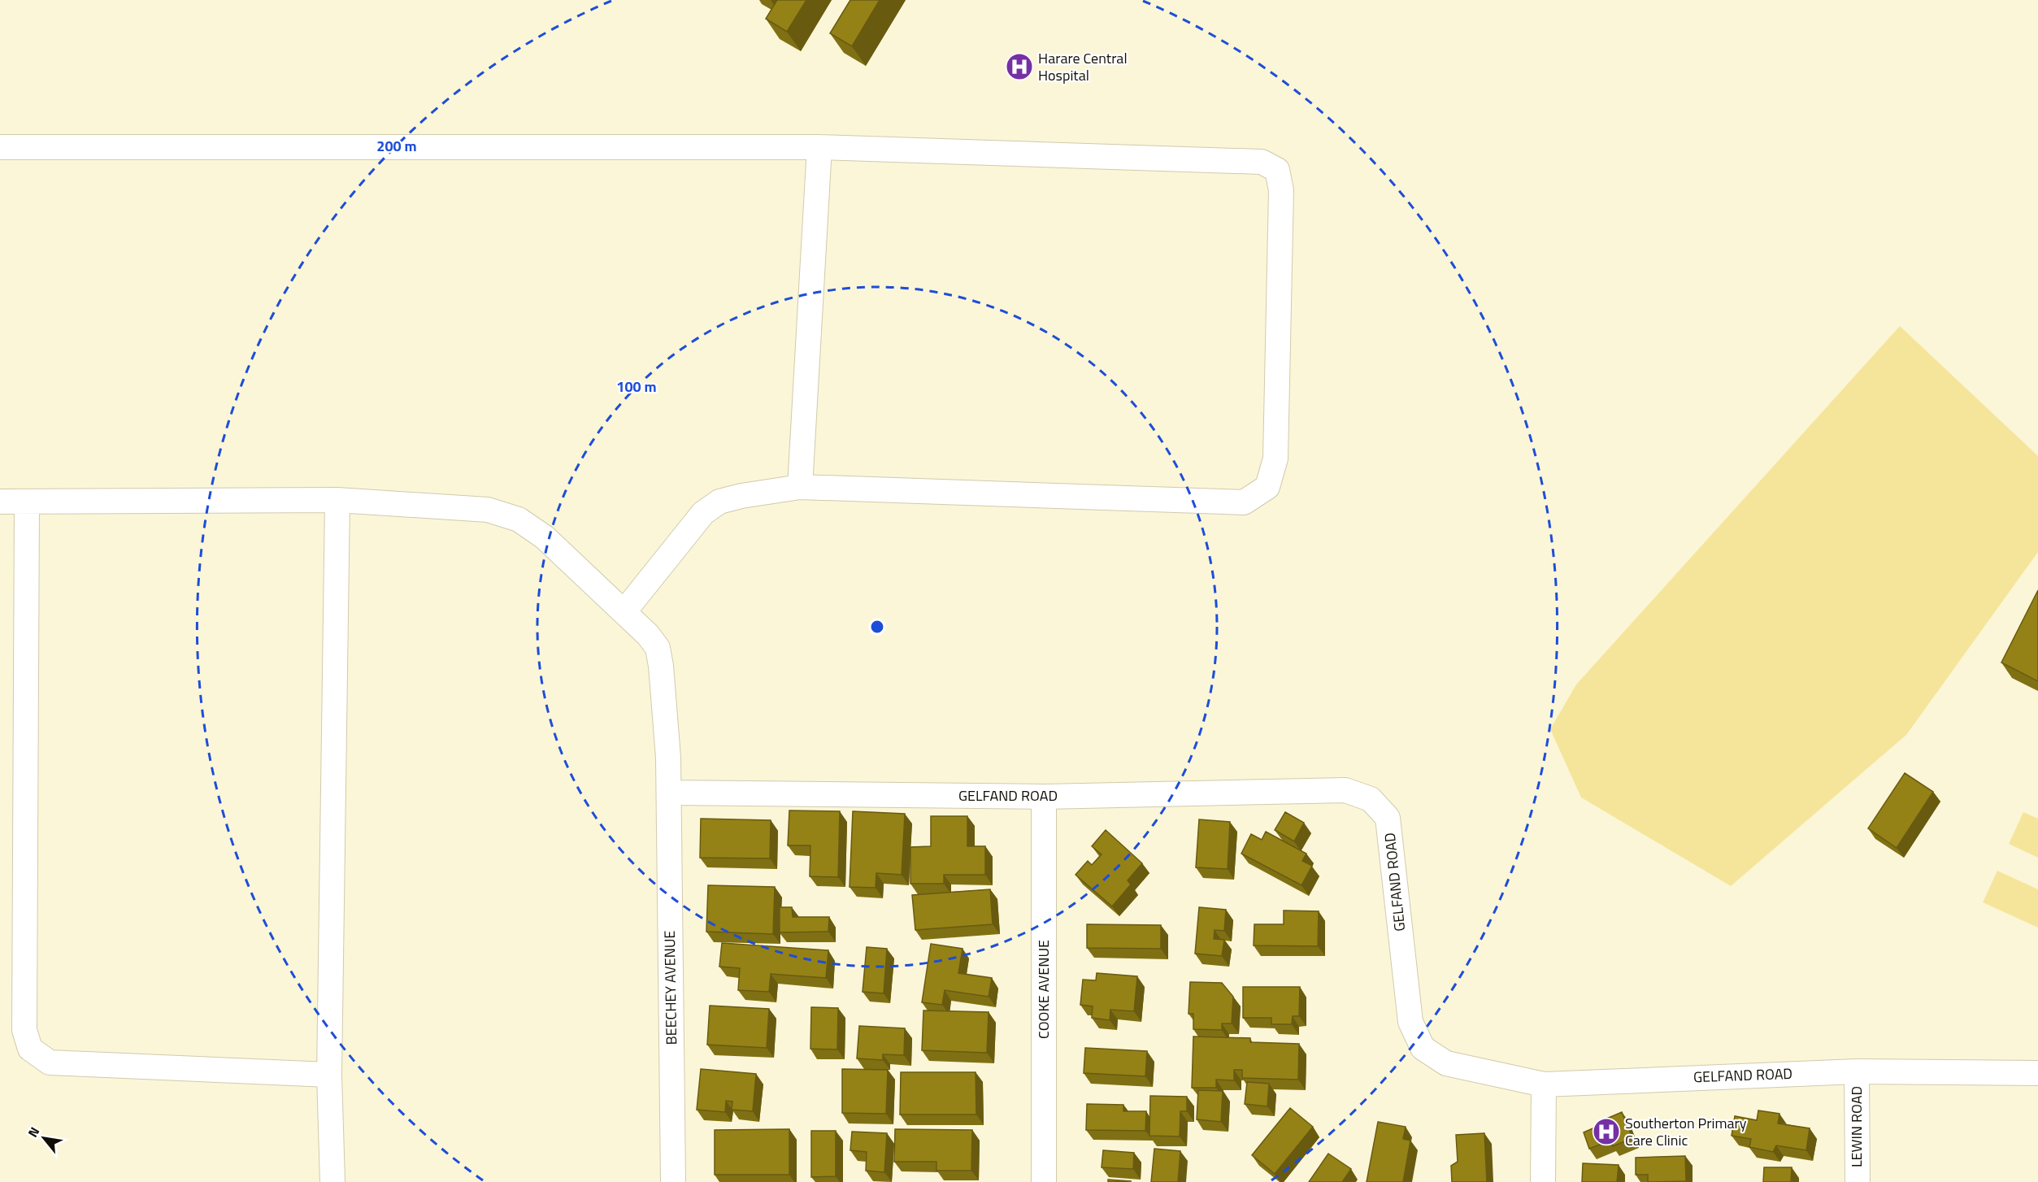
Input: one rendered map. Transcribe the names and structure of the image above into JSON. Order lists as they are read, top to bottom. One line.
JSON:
{"streets":{"street":["GELFAND ROAD","BEECHEY AVENUE","COOKE AVENUE","LEWIN ROAD"]},"crossings":[["GELFAND ROAD","BEECHEY AVENUE"],["GELFAND ROAD","COOKE AVENUE"],["GELFAND ROAD","LEWIN ROAD"]],"places":{"hospital":["Harare Central Hospital","Southerton Primary Care Clinic"]},"north":"top left","rings":["200 m","100 m"]}
